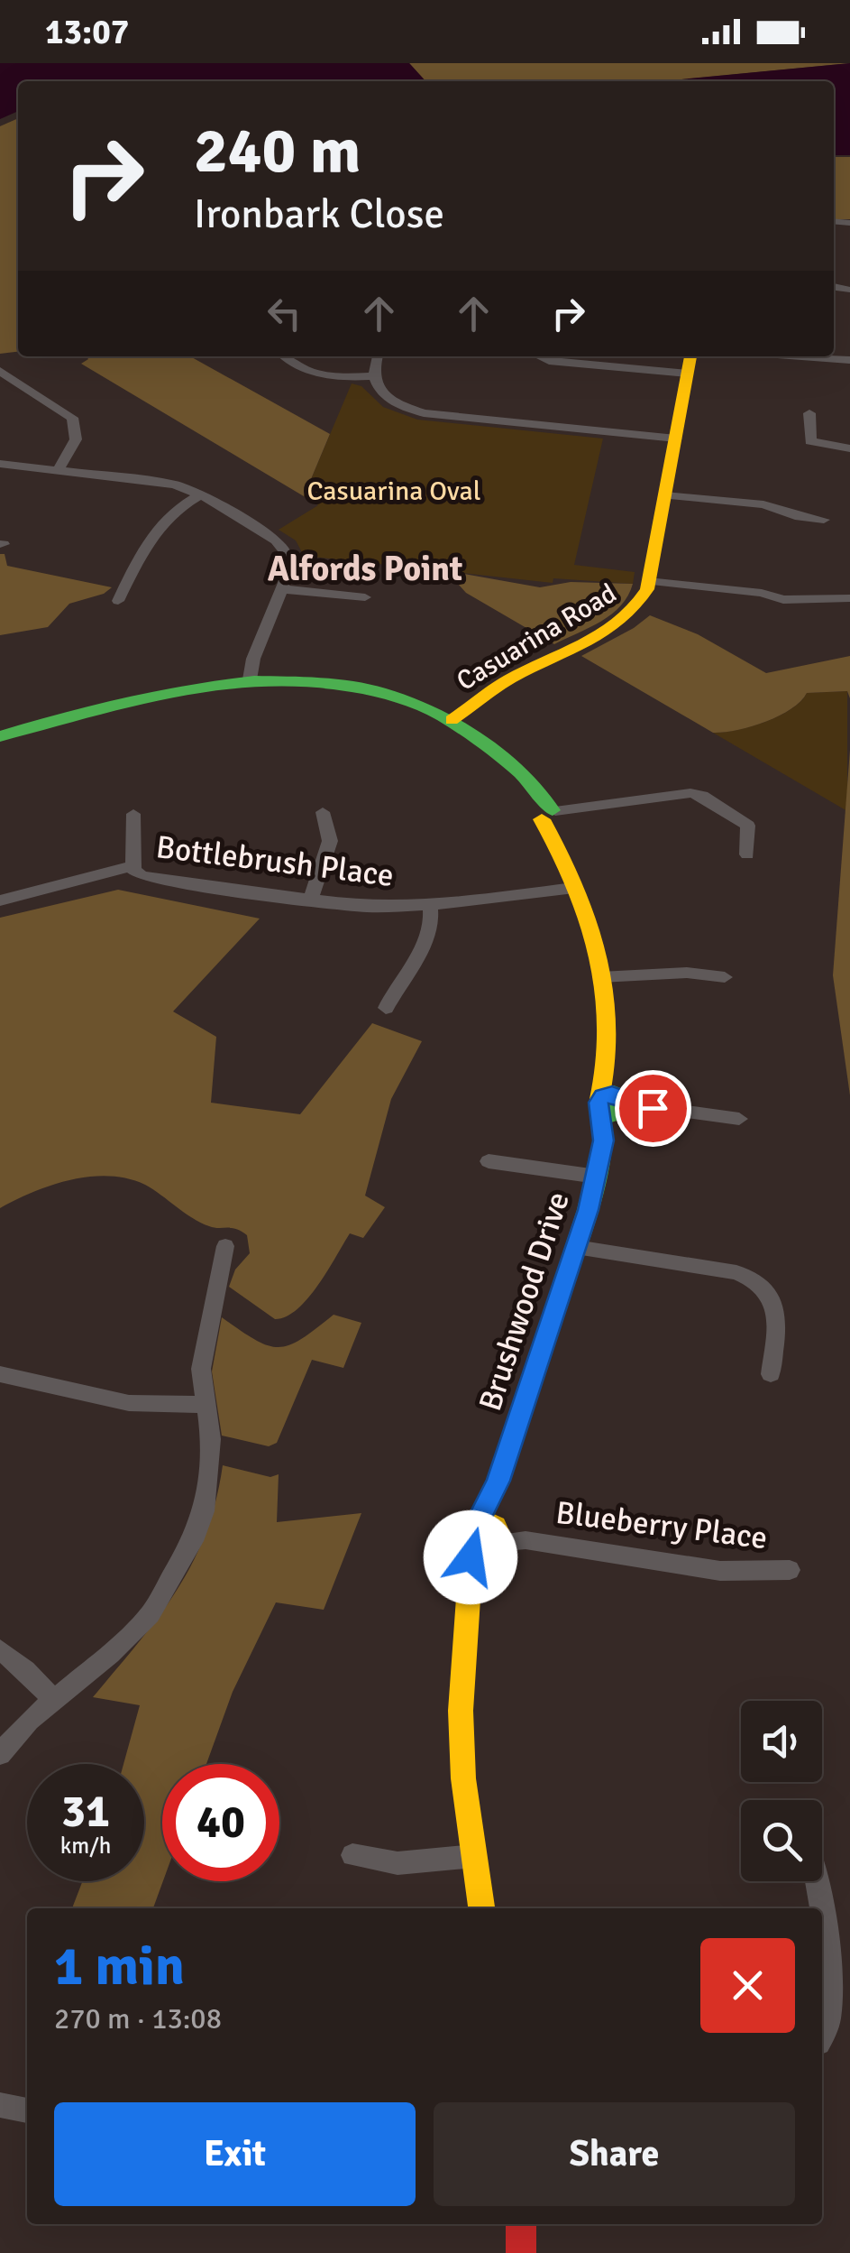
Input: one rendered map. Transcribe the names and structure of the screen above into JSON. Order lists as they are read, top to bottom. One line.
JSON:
{"streets":{"street":["Casuarina Road","Bottlebrush Place","Brushwood Drive","Blueberry Place"]},"crossings":[["Casuarina Road","Brushwood Drive"],["Bottlebrush Place","Brushwood Drive"],["Brushwood Drive","Blueberry Place"]],"districts":["Alfords Point"],"parks":["Casuarina Oval"],"page":{"status":"13:07","turn":["240 m","Ironbark Close"],"speed":"31 km/h","limit":"40","heading":["1 min","270 m · 13:08"],"buttons":["Exit","Share"]}}
